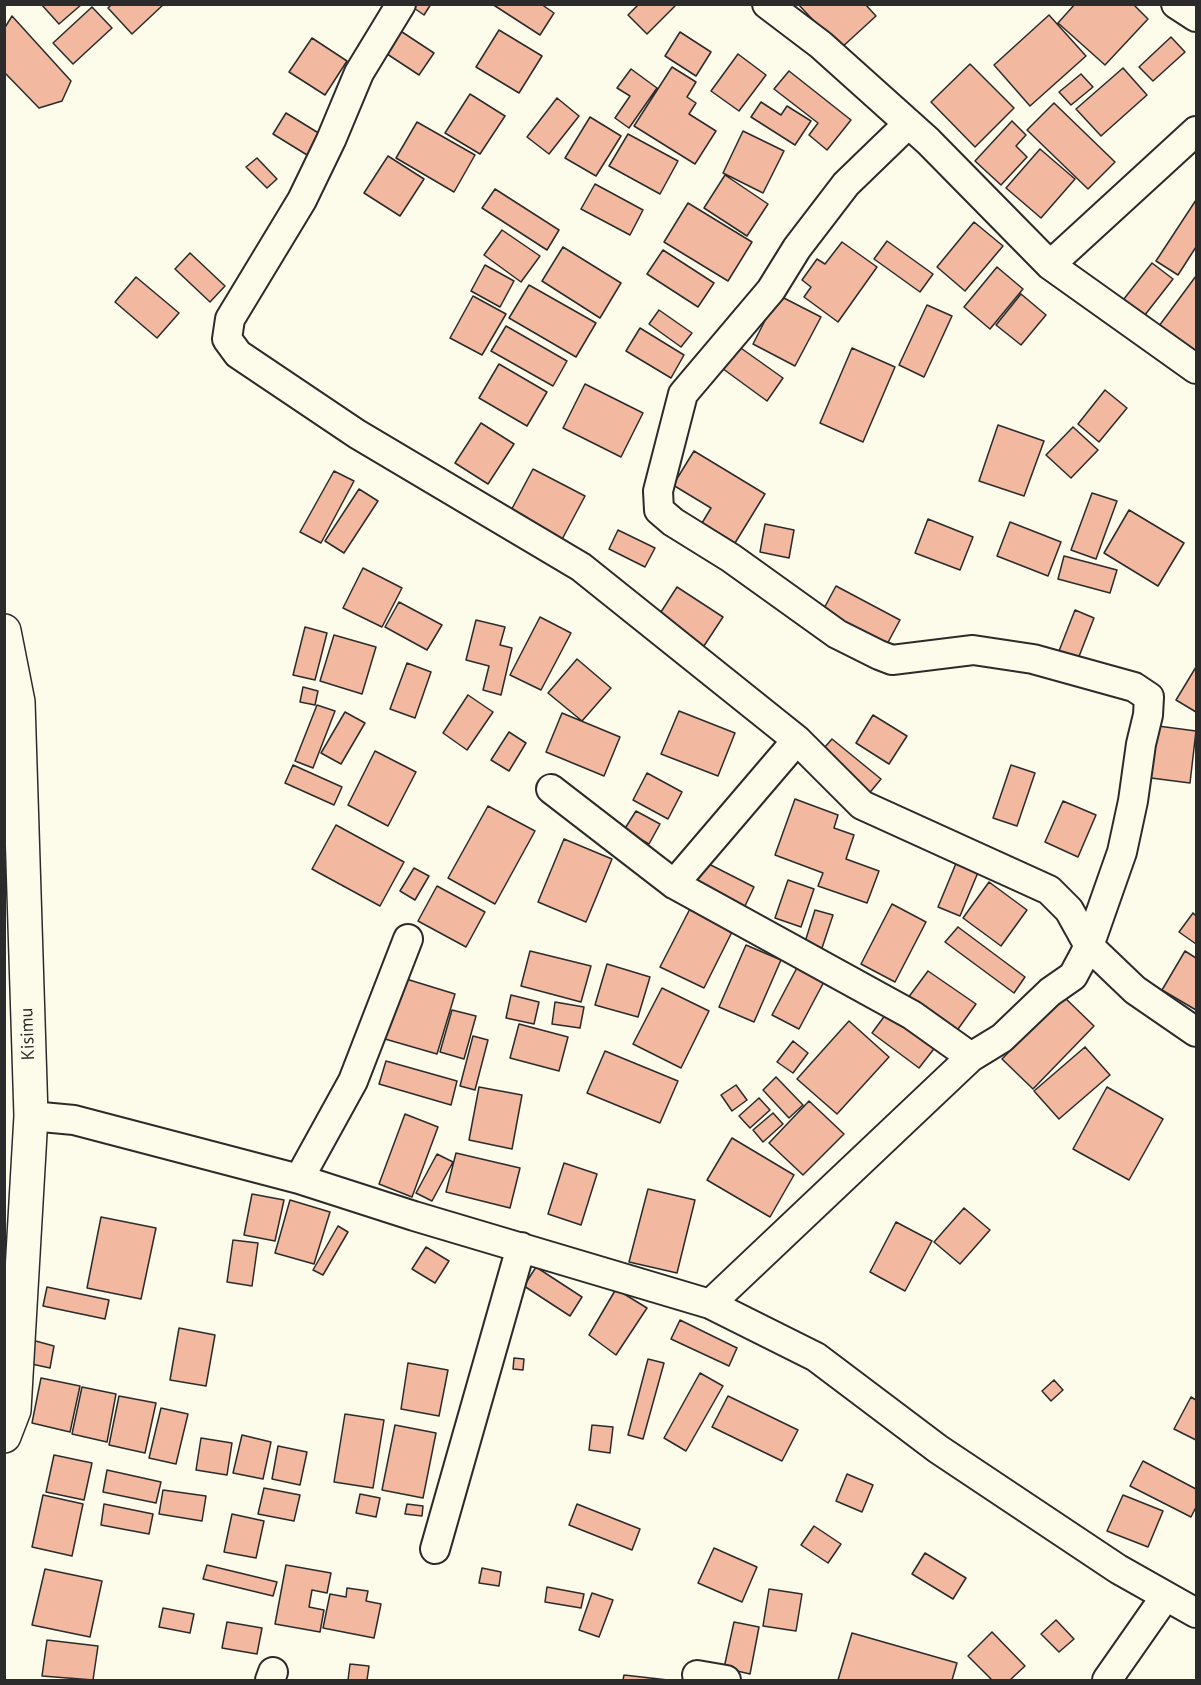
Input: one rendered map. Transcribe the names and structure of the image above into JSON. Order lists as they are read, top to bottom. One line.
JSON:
{"streets":{"street":["Kisimu"]}}
